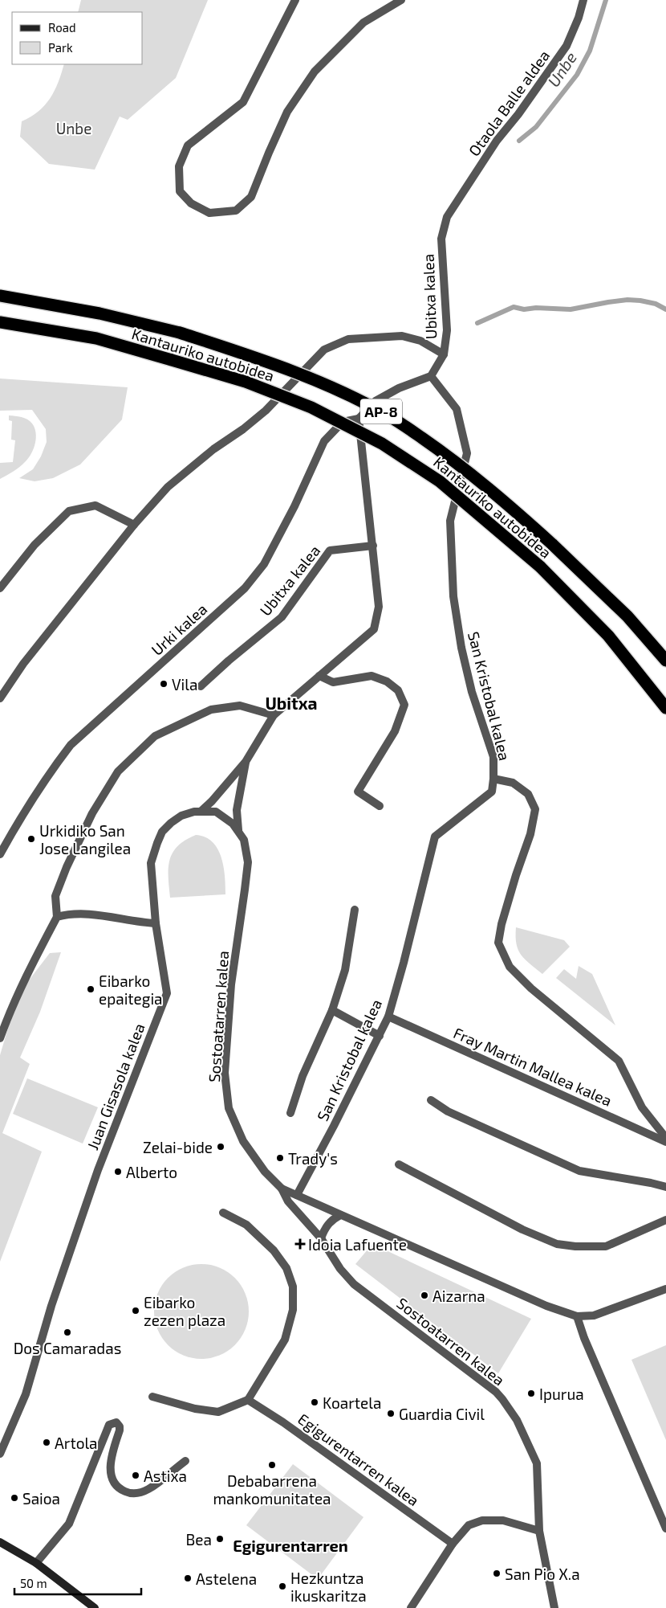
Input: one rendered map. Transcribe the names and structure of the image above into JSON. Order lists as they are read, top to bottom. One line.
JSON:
{"streets":{"highway":["Kantauriko autobidea","AP-8"],"street":["Otaola Balle aldea","Ubitxa kalea","Urki kalea","San Kristobal kalea","Sostoatarren kalea","Fray Martin Mallea kalea","Juan Gisasola kalea","Egigurentarren kalea"]},"crossings":[["Otaola Balle aldea","Ubitxa kalea"],["Ubitxa kalea","San Kristobal kalea"],["San Kristobal kalea","Sostoatarren kalea"],["San Kristobal kalea","Fray Martin Mallea kalea"],["Sostoatarren kalea","Juan Gisasola kalea"]],"districts":["Ubitxa","Egigurentarren"],"water":["Unbe"],"parks":["Unbe"],"places":{"other":["Vila","Urkidiko San Jose Langilea","Eibarko epaitegia","Zelai-bide","Trady's","Alberto","Aizarna","Eibarko zezen plaza","Dos Camaradas","Ipurua","Koartela","Guardia Civil","Artola","Debabarrena mankomunitatea","Astixa","Saioa","Bea","San Pio X.a","Astelena","Hezkuntza ikuskaritza"],"health":["Idoia Lafuente"]},"legend":["Road","Park"],"scale_bar":"50 m"}
